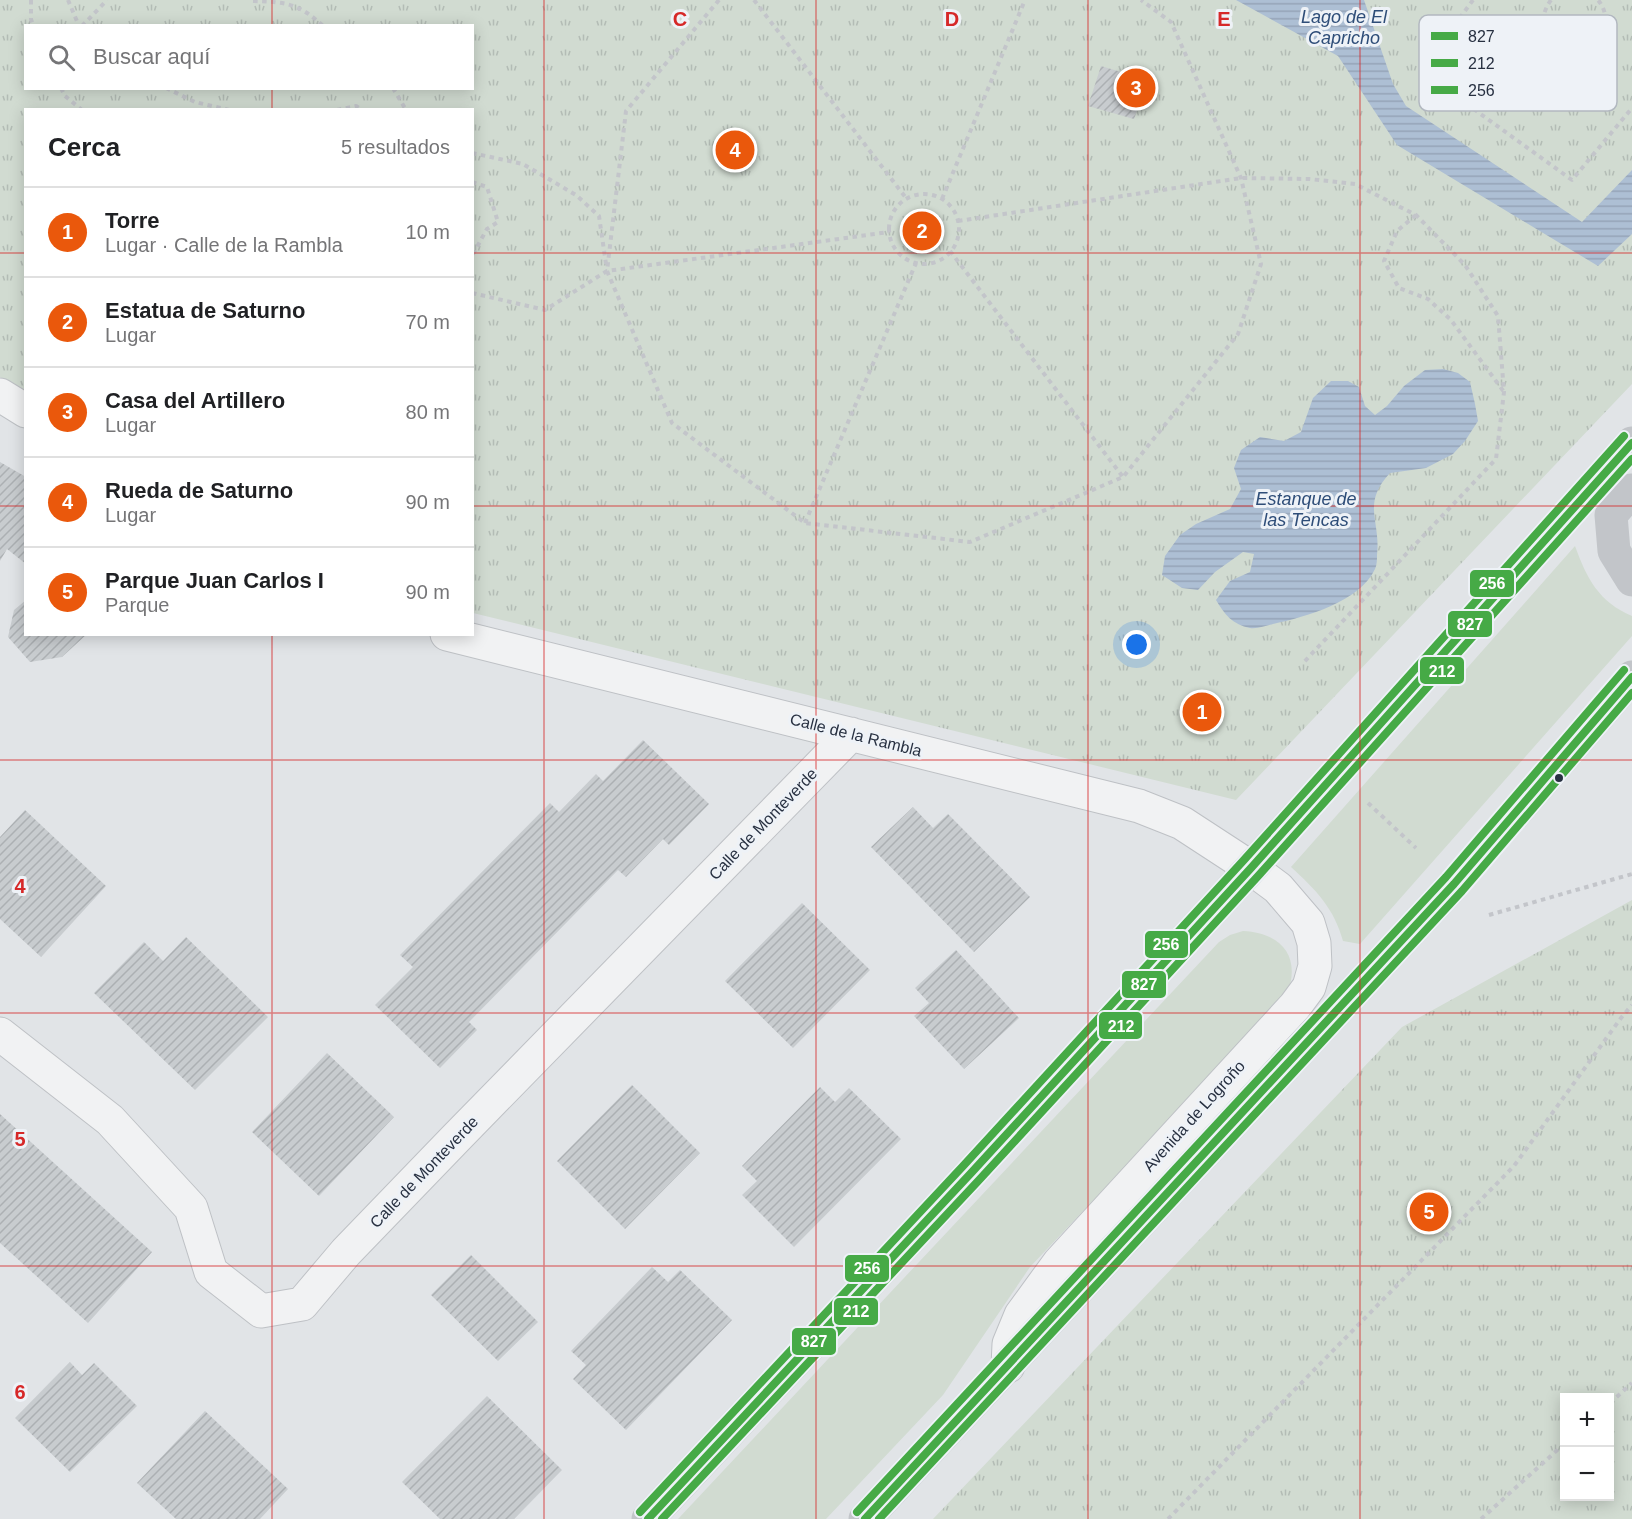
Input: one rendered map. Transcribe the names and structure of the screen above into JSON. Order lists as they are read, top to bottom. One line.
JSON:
{"streets":{"main road":["Avenida de Logroño"],"street":["Calle de la Rambla","Calle de Monteverde"]},"crossings":[["Calle de la Rambla","Calle de Monteverde"],["Calle de la Rambla","Avenida de Logroño"]],"water":["Lago de El Capricho","Estanque de las Tencas"],"lines":["transit line 256","transit line 827","transit line 212"],"legend":["827","212","256"],"page":{"search":"Buscar aquí","pins":["3","4","2","1","5"],"heading":["Cerca","5 resultados"],"list":[{"mark":"1","name":"Torre","note":"Lugar · Calle de la Rambla","value":"10 m"},{"mark":"2","name":"Estatua de Saturno","note":"Lugar","value":"70 m"},{"mark":"3","name":"Casa del Artillero","note":"Lugar","value":"80 m"},{"mark":"4","name":"Rueda de Saturno","note":"Lugar","value":"90 m"},{"mark":"5","name":"Parque Juan Carlos I","note":"Parque","value":"90 m"}],"map_buttons":["+","−"]},"grid":{"columns":["C","D","E"],"rows":["4","5","6"]}}
